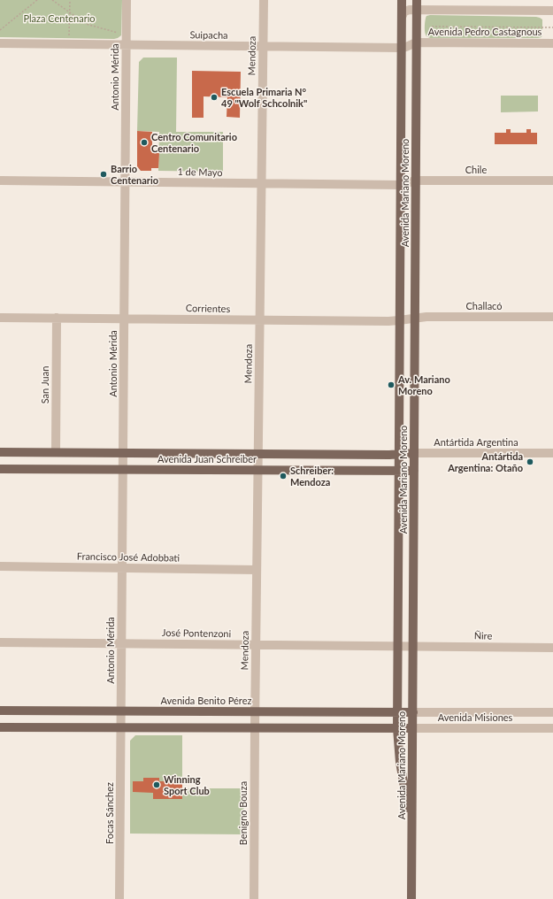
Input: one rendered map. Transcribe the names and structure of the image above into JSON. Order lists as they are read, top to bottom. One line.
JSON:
{"streets":{"main road":["Avenida Mariano Moreno","Antártida Argentina","Avenida Juan Schreiber","Avenida Benito Pérez","Avenida Misiones"],"street":["Avenida Pedro Castagnous","Suipacha","Mendoza","Antonio Mérida","Chile","1 de Mayo","Challacó","Corrientes","San Juan","Francisco José Adobbati","José Pontenzoni","Ñire","Focas Sánchez","Benigno Bouza"]},"crossings":[["Avenida Pedro Castagnous","Suipacha"],["Avenida Pedro Castagnous","Avenida Mariano Moreno"],["Suipacha","Mendoza"],["Suipacha","Antonio Mérida"],["Suipacha","Avenida Mariano Moreno"],["Mendoza","1 de Mayo"],["Mendoza","Corrientes"],["Mendoza","Avenida Juan Schreiber"],["Mendoza","Francisco José Adobbati"],["Mendoza","José Pontenzoni"],["Mendoza","Avenida Benito Pérez"],["Mendoza","Benigno Bouza"],["Antonio Mérida","1 de Mayo"],["Antonio Mérida","Corrientes"],["Antonio Mérida","Avenida Juan Schreiber"],["Antonio Mérida","Francisco José Adobbati"],["Antonio Mérida","José Pontenzoni"],["Antonio Mérida","Avenida Benito Pérez"],["Antonio Mérida","Focas Sánchez"],["Chile","1 de Mayo"],["Chile","Avenida Mariano Moreno"],["1 de Mayo","Avenida Mariano Moreno"],["Avenida Mariano Moreno","Challacó"],["Avenida Mariano Moreno","Corrientes"],["Avenida Mariano Moreno","Antártida Argentina"],["Avenida Mariano Moreno","Avenida Juan Schreiber"],["Avenida Mariano Moreno","José Pontenzoni"],["Avenida Mariano Moreno","Ñire"],["Avenida Mariano Moreno","Avenida Benito Pérez"],["Avenida Mariano Moreno","Avenida Misiones"],["Challacó","Corrientes"],["Corrientes","San Juan"],["San Juan","Avenida Juan Schreiber"],["Antártida Argentina","Avenida Juan Schreiber"],["José Pontenzoni","Ñire"],["Avenida Benito Pérez","Avenida Misiones"]],"parks":["Plaza Centenario"],"places":["Escuela Primaria N° 49 \"Wolf Schcolnik\"","Centro Comunitario Centenario","Barrio Centenario","Av. Mariano Moreno","Antártida Argentina: Otaño","Schreiber: Mendoza","Winning Sport Club"]}
